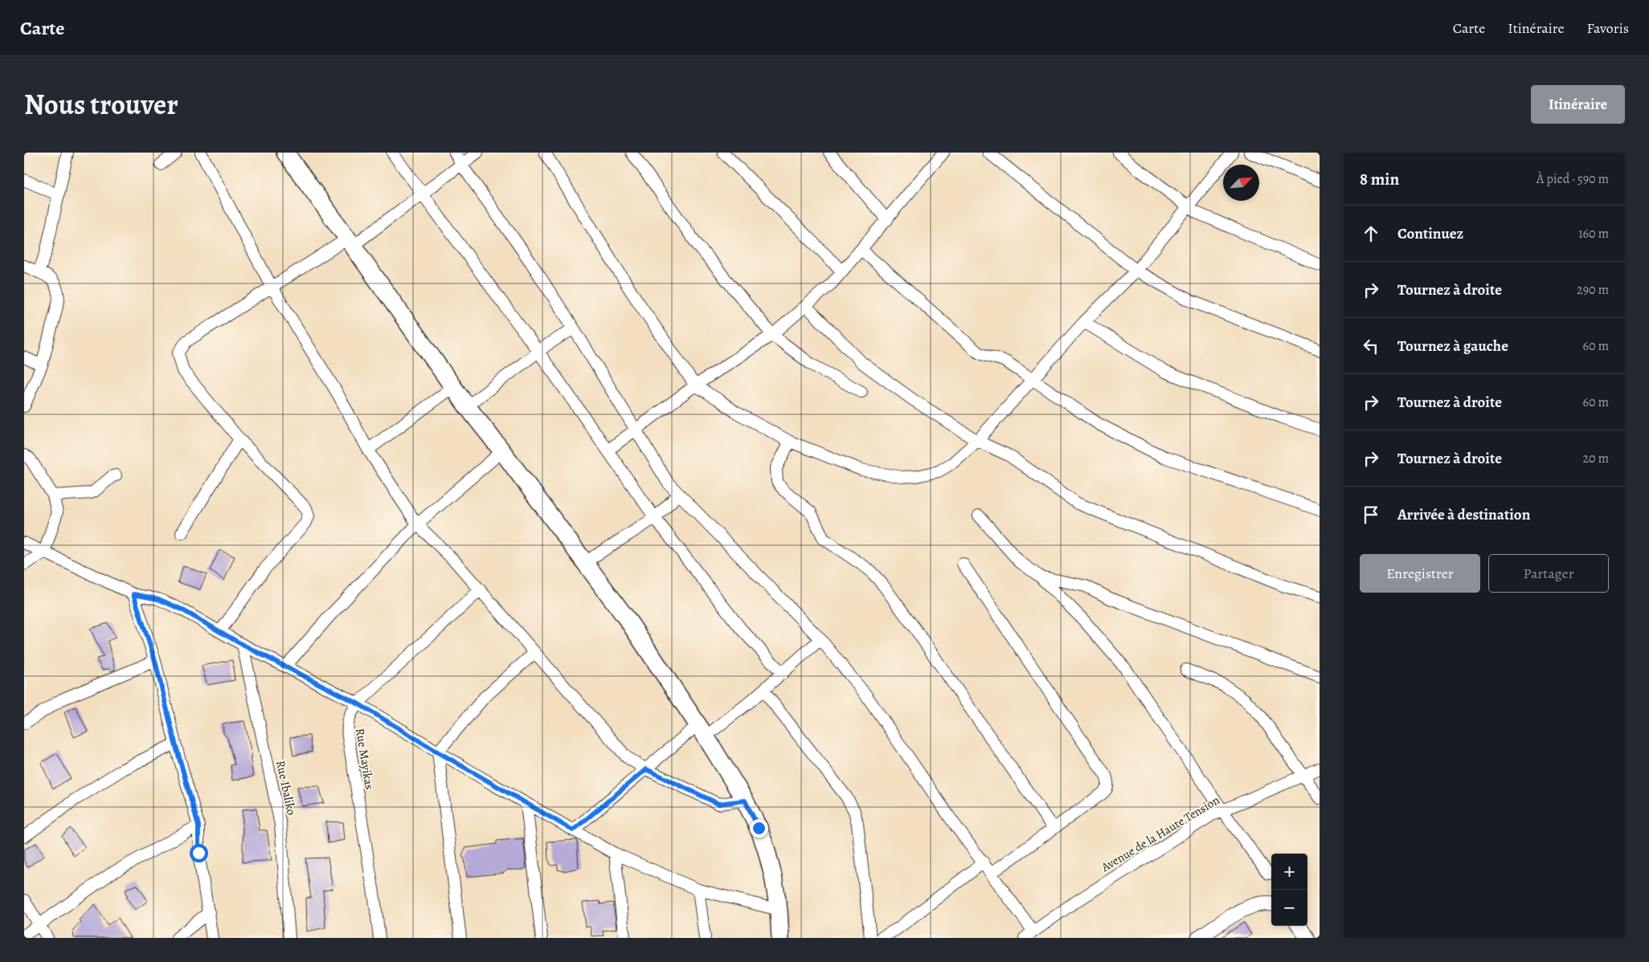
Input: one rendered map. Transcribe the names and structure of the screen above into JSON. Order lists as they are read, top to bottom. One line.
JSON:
{"streets":{"street":["Rue Mayikas","Rue Ibaliko","Avenue de la Haute Tension"]},"north":"top right","page":{"header":"Carte","nav":["Carte","Itinéraire","Favoris"],"title":"Nous trouver","buttons":["Itinéraire",["Enregistrer","Partager"]],"heading":["8 min","À pied · 590 m"],"list":[["Continuez","160 m"],["Tournez à droite","290 m"],["Tournez à gauche","60 m"],["Tournez à droite","60 m"],["Tournez à droite","20 m"],"Arrivée à destination"],"map_buttons":["+","−"]}}
